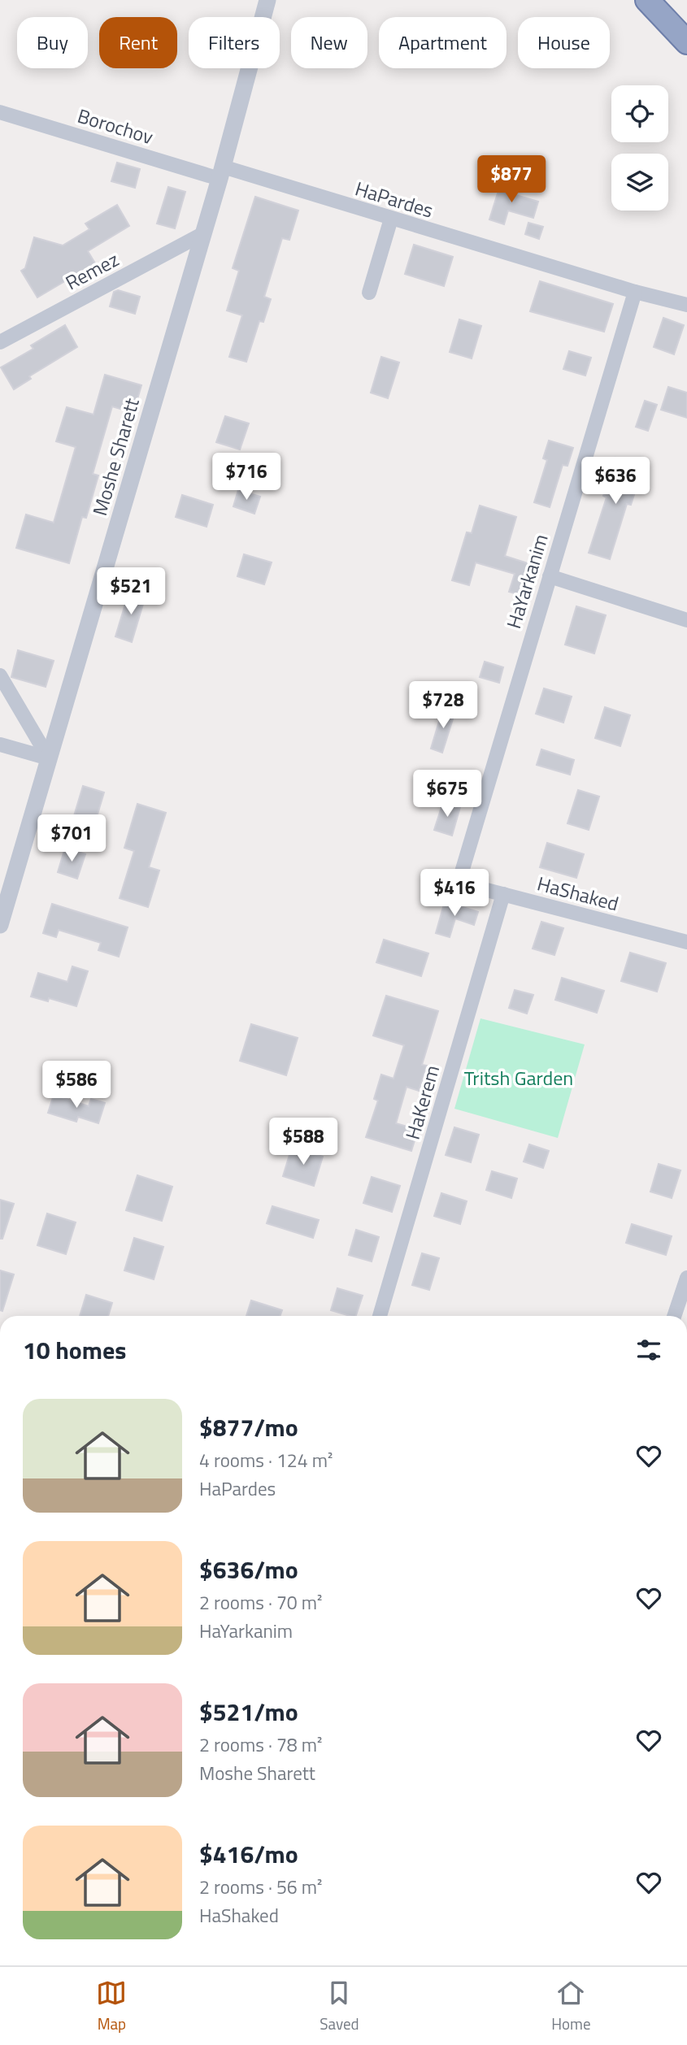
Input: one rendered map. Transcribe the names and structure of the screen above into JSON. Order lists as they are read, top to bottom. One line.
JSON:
{"streets":{"street":["Borochov","HaPardes","Remez","Moshe Sharett","HaYarkanim","HaShaked","HaKerem"]},"crossings":[["Borochov","HaPardes"],["Borochov","Moshe Sharett"],["HaPardes","Moshe Sharett"],["HaPardes","HaYarkanim"],["Remez","Moshe Sharett"],["HaYarkanim","HaShaked"],["HaShaked","HaKerem"]],"parks":["Tritsh Garden"],"page":{"chip":["Buy","Rent","Filters","New","Apartment","House"],"price":["$877","$716","$636","$521","$728","$675","$701","$416","$586","$588"],"heading":"10 homes","list":[{"name":"$877/mo","note":"4 rooms · 124 m² · HaPardes"},{"name":"$636/mo","note":"2 rooms · 70 m² · HaYarkanim"},{"name":"$521/mo","note":"2 rooms · 78 m² · Moshe Sharett"},{"name":"$416/mo","note":"2 rooms · 56 m² · HaShaked"}],"tabs":["Map","Saved","Home"]}}
